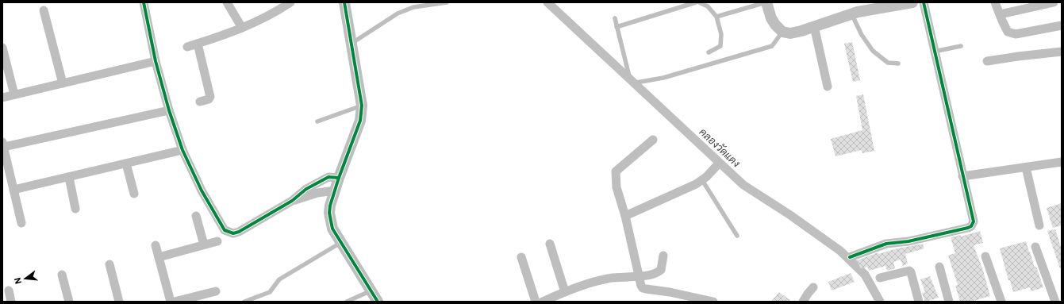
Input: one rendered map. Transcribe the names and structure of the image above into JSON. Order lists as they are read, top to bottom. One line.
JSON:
{"water":["คลองวัดแดง"],"north":"left"}
